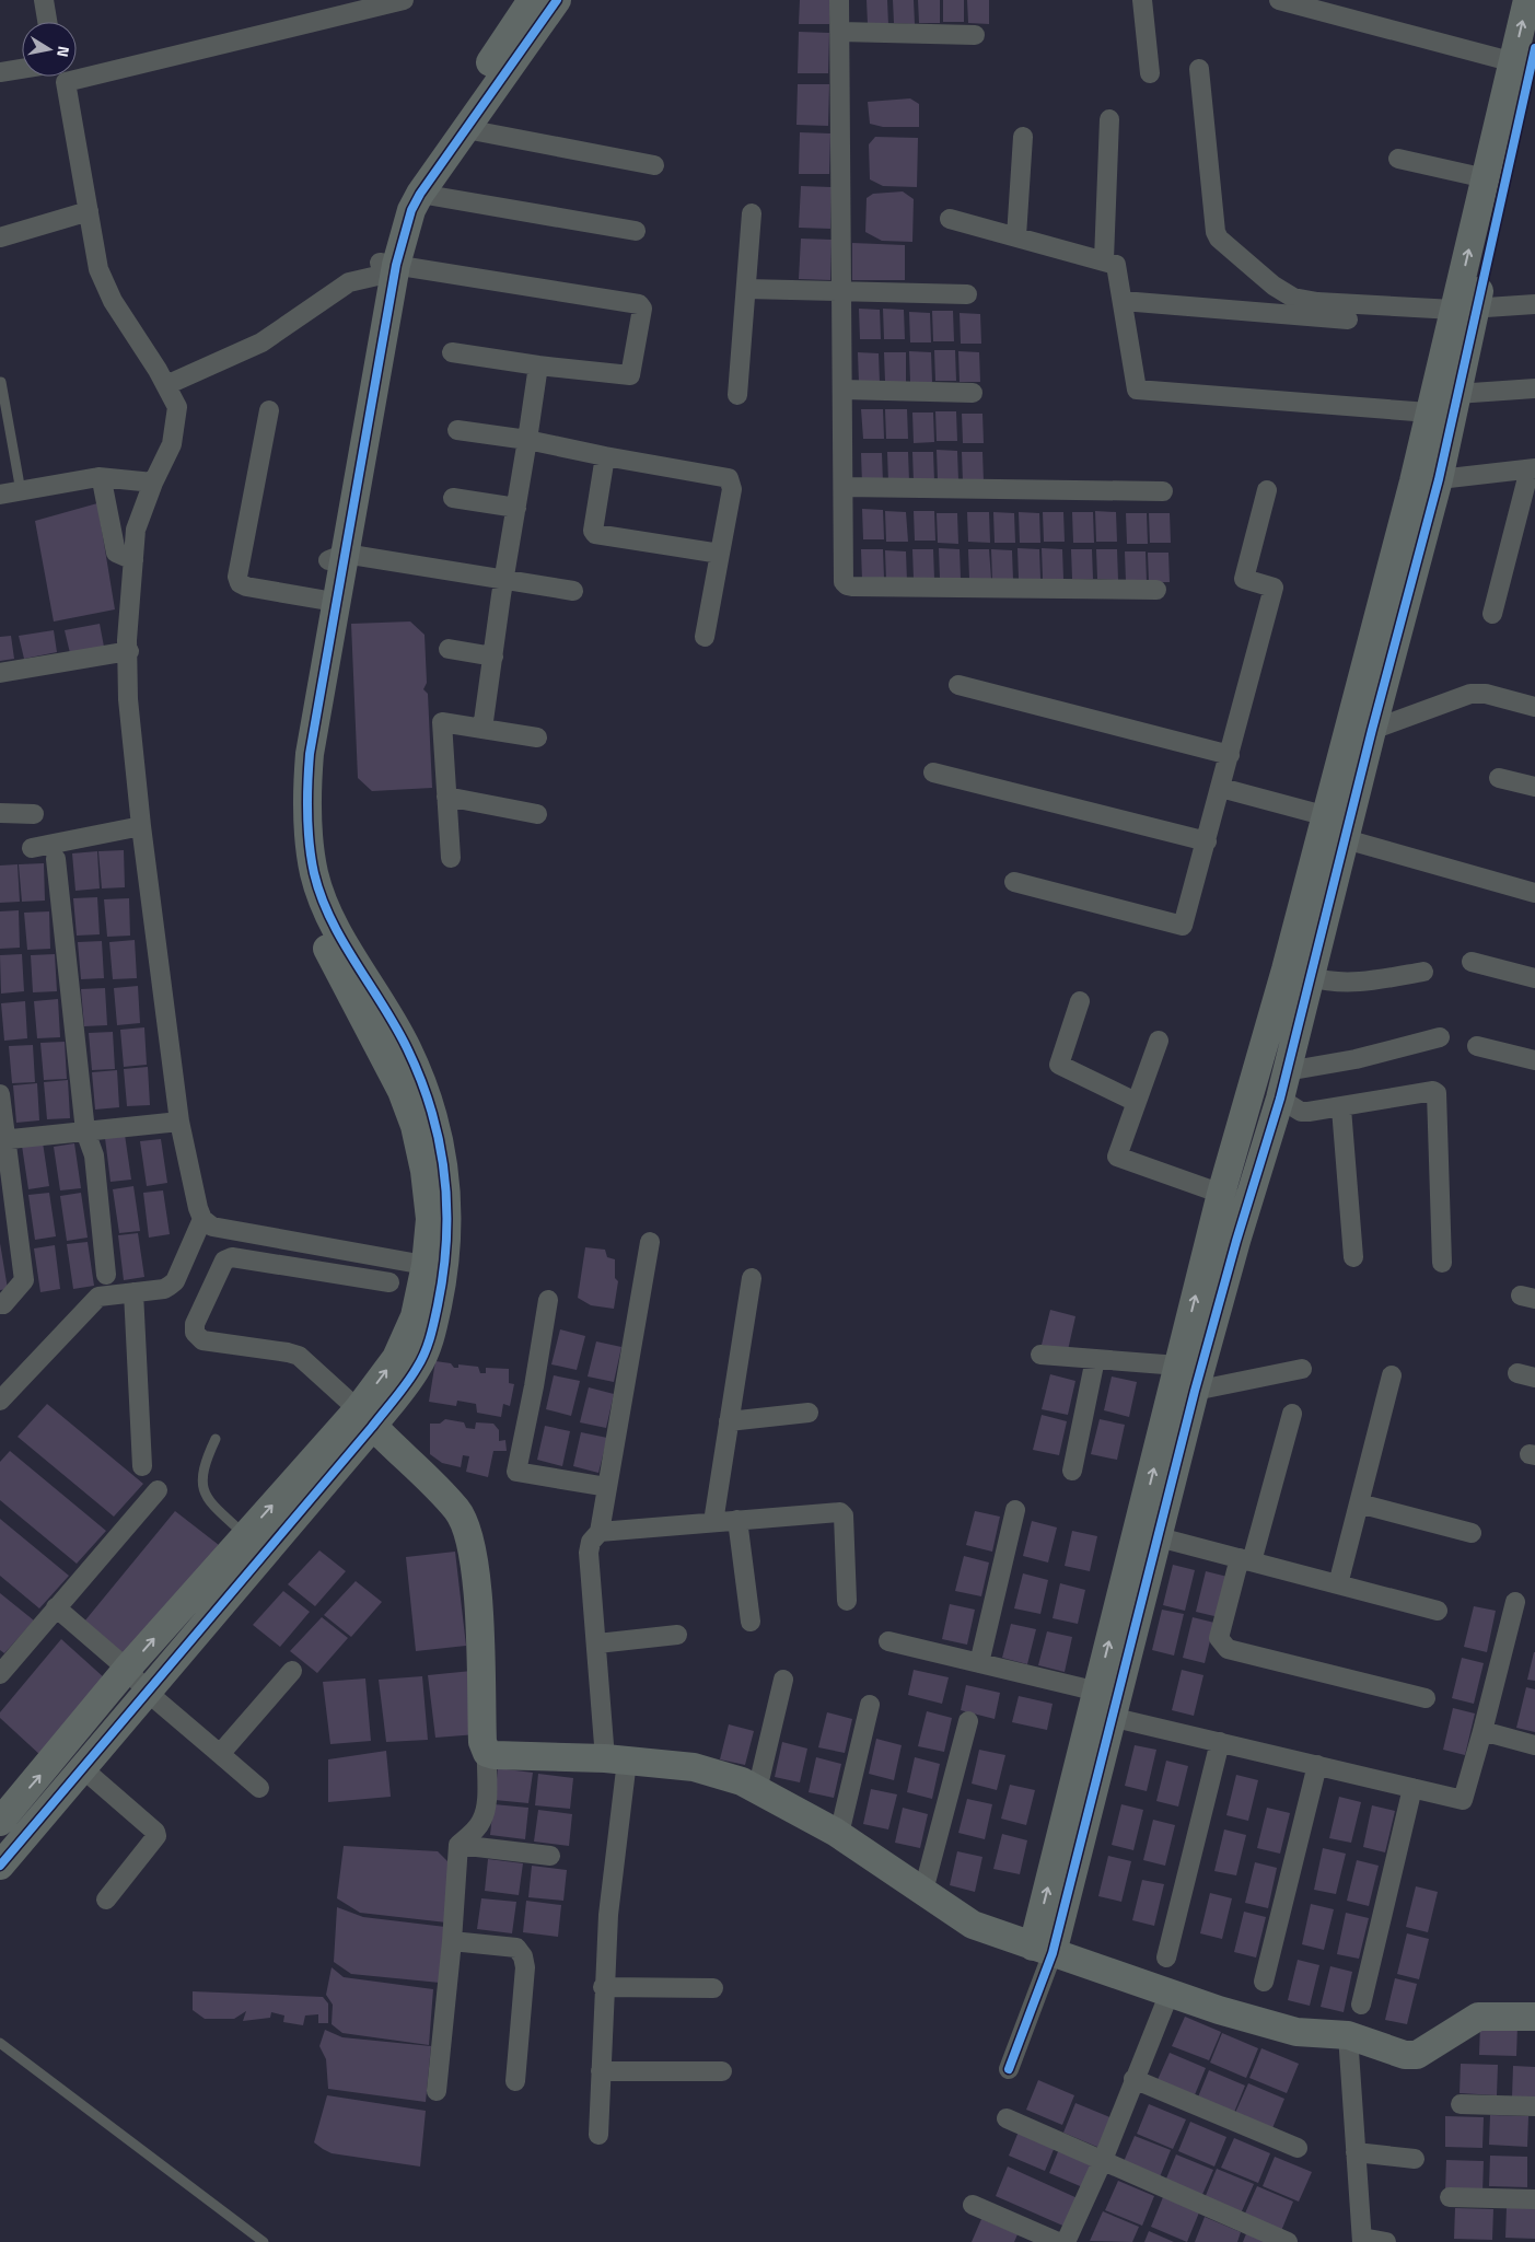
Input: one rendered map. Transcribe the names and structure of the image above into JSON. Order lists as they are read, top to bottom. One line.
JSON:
{"north":"right"}
